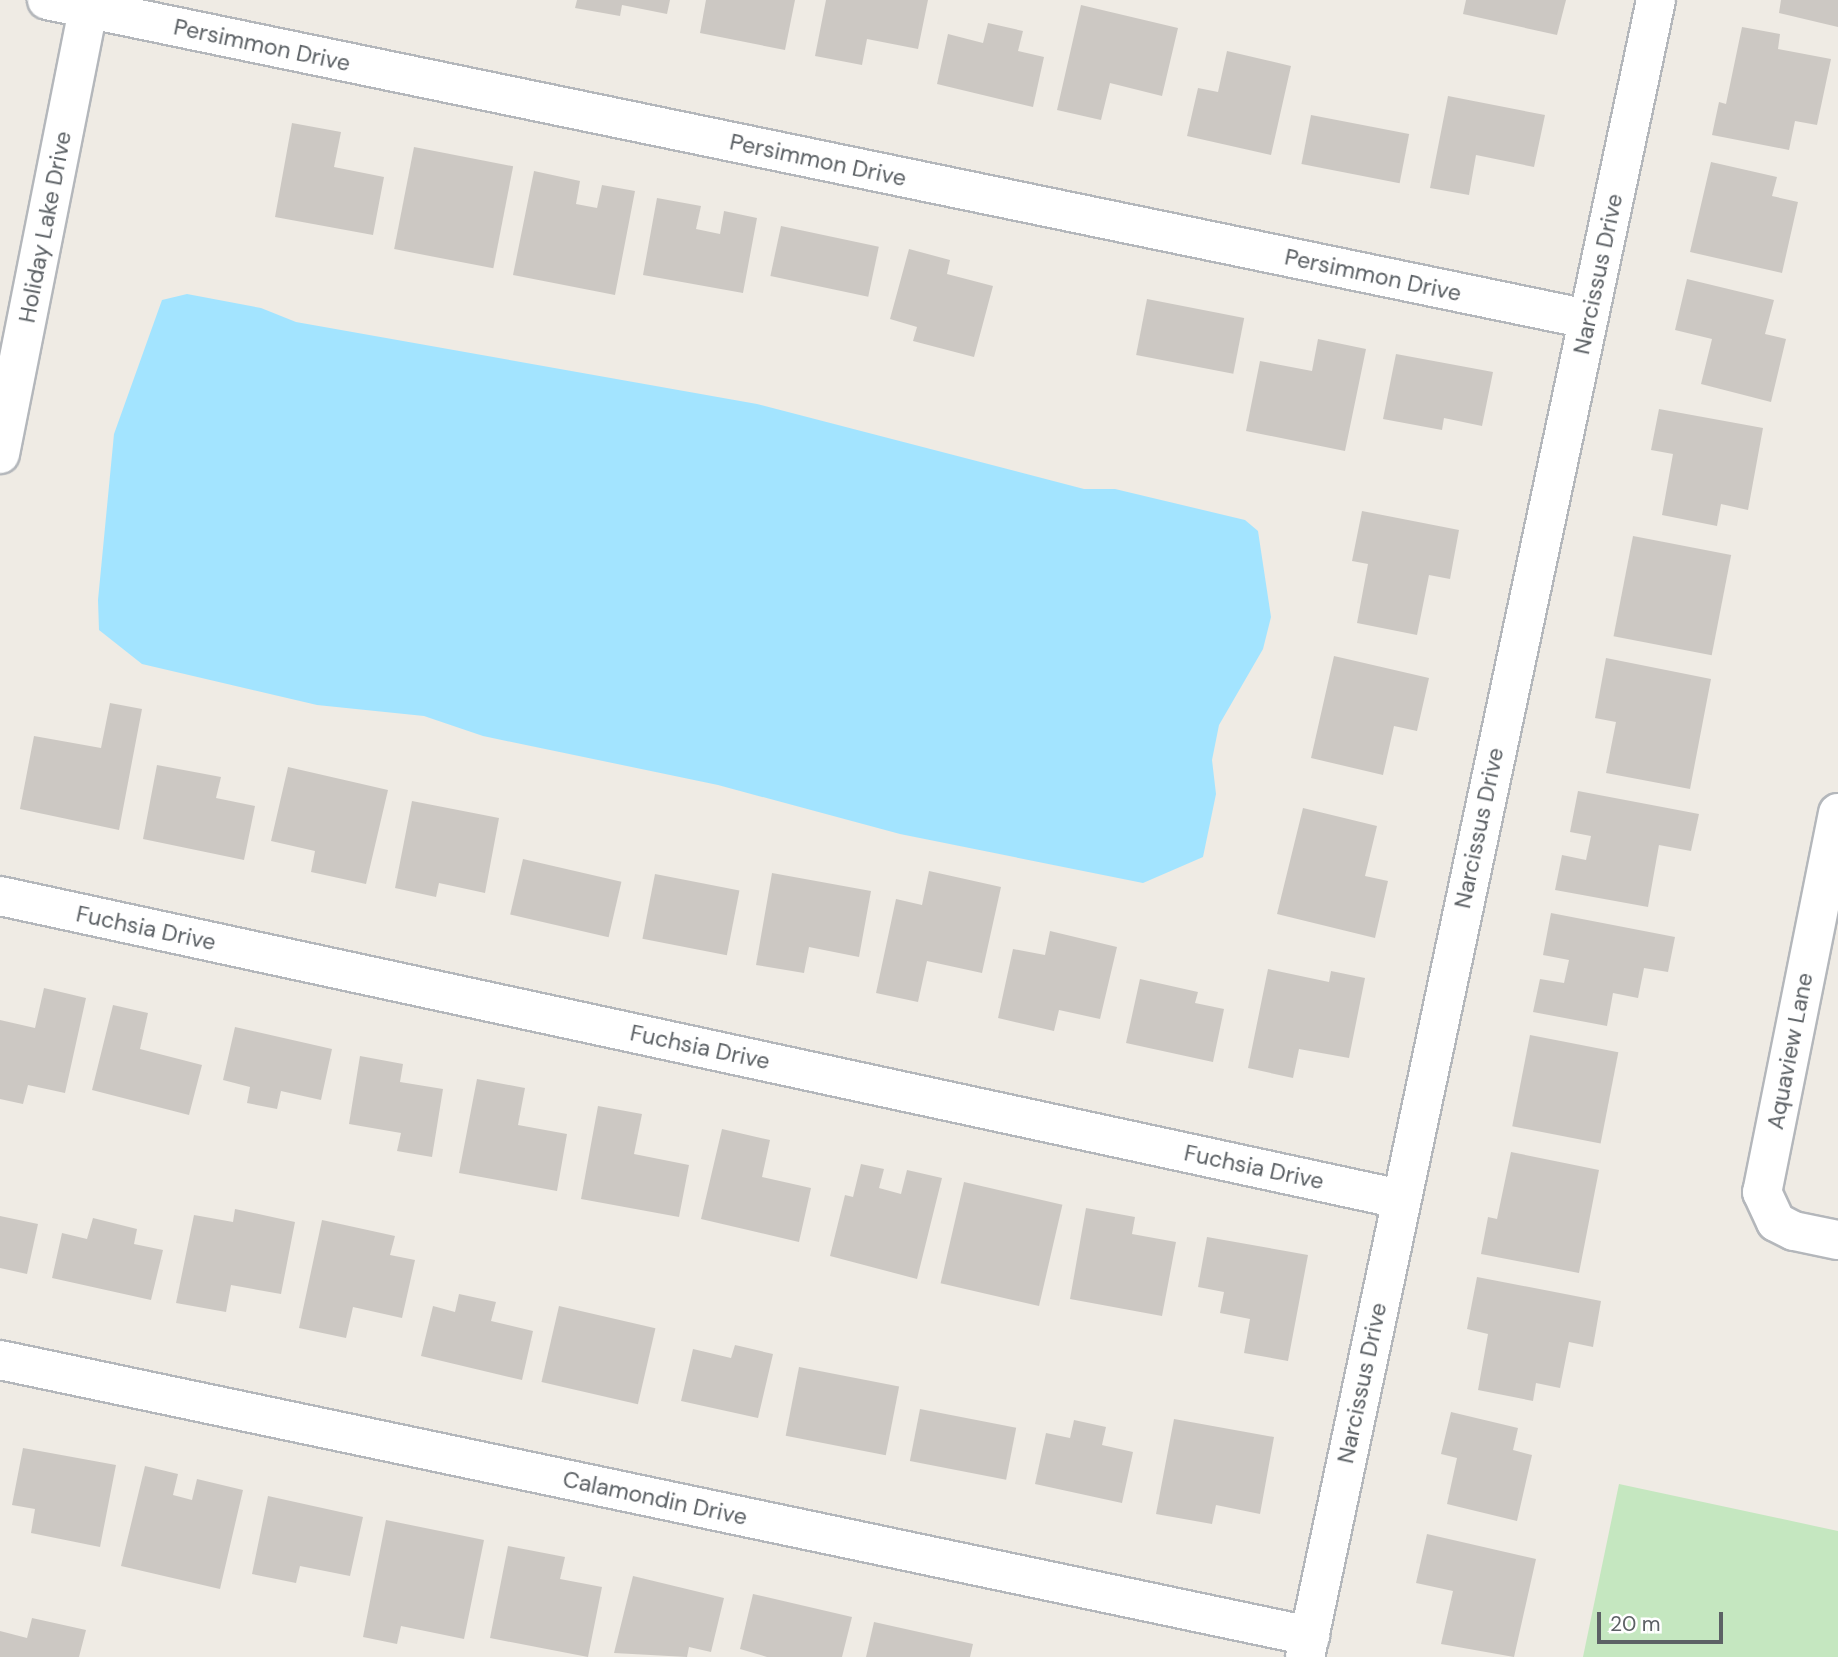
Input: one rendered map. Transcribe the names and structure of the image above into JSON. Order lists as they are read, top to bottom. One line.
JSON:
{"streets":{"street":["Persimmon Drive","Holiday Lake Drive","Narcissus Drive","Fuchsia Drive","Aquaview Lane","Calamondin Drive"]},"crossings":[["Persimmon Drive","Holiday Lake Drive"],["Persimmon Drive","Narcissus Drive"],["Narcissus Drive","Fuchsia Drive"],["Narcissus Drive","Calamondin Drive"]],"scale_bar":"20 m"}
